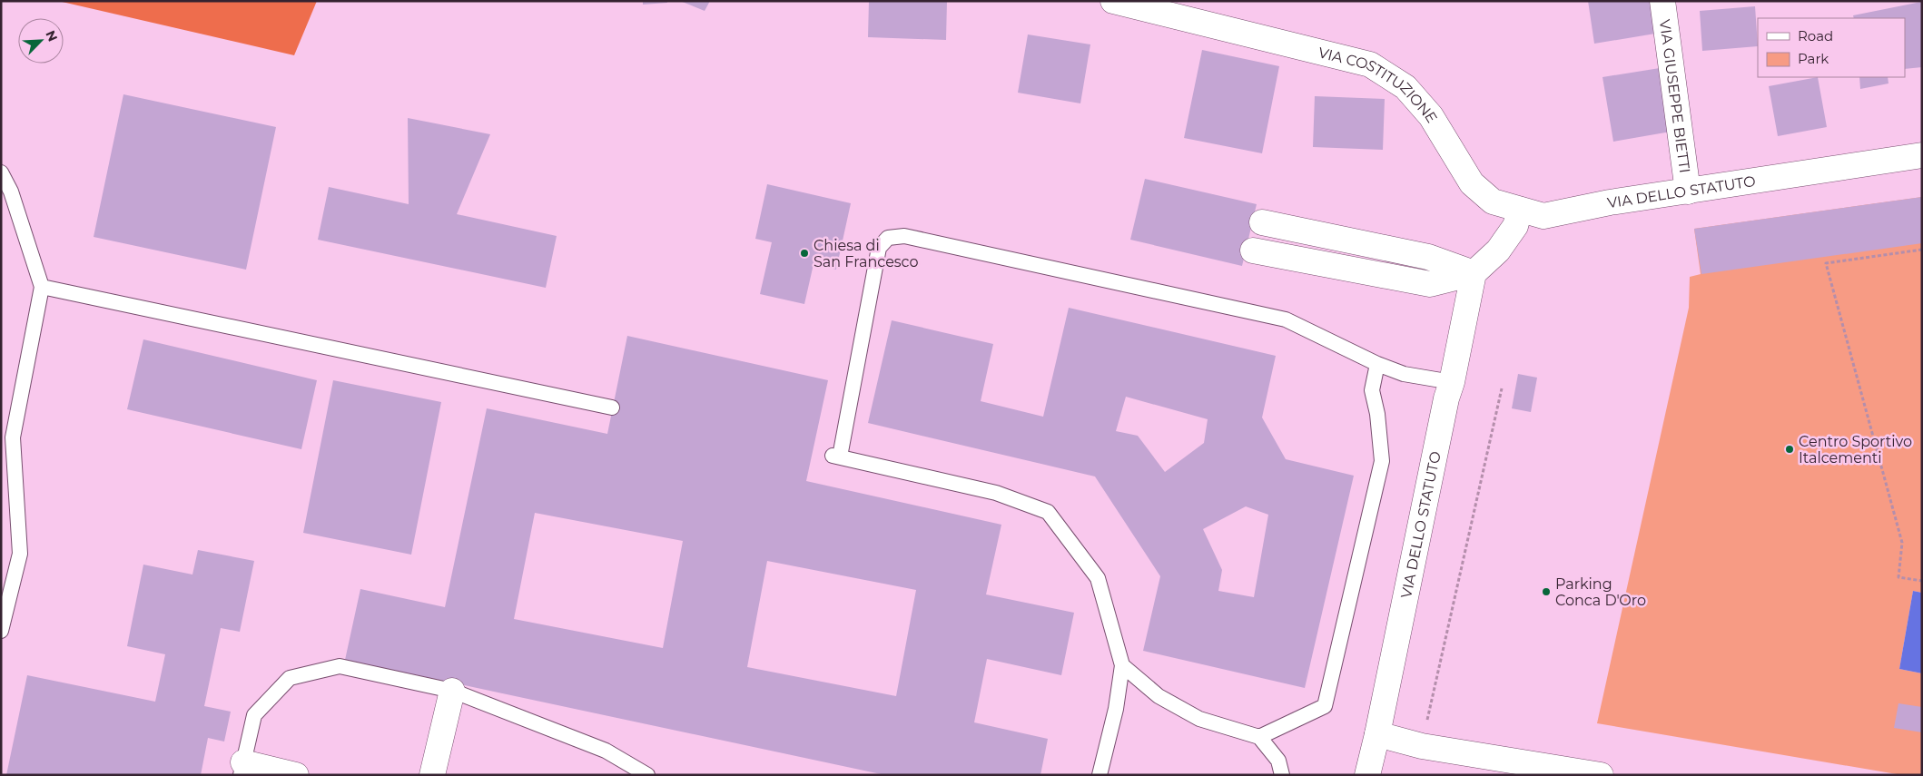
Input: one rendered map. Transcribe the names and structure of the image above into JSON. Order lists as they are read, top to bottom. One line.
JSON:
{"streets":{"street":["VIA COSTITUZIONE","VIA GIUSEPPE BIETTI","VIA DELLO STATUTO"]},"crossings":[["VIA COSTITUZIONE","VIA DELLO STATUTO"],["VIA GIUSEPPE BIETTI","VIA DELLO STATUTO"]],"places":["Chiesa di San Francesco","Centro Sportivo Italcementi","Parking Conca D'Oro"],"legend":["Road","Park"],"north":"top right"}
